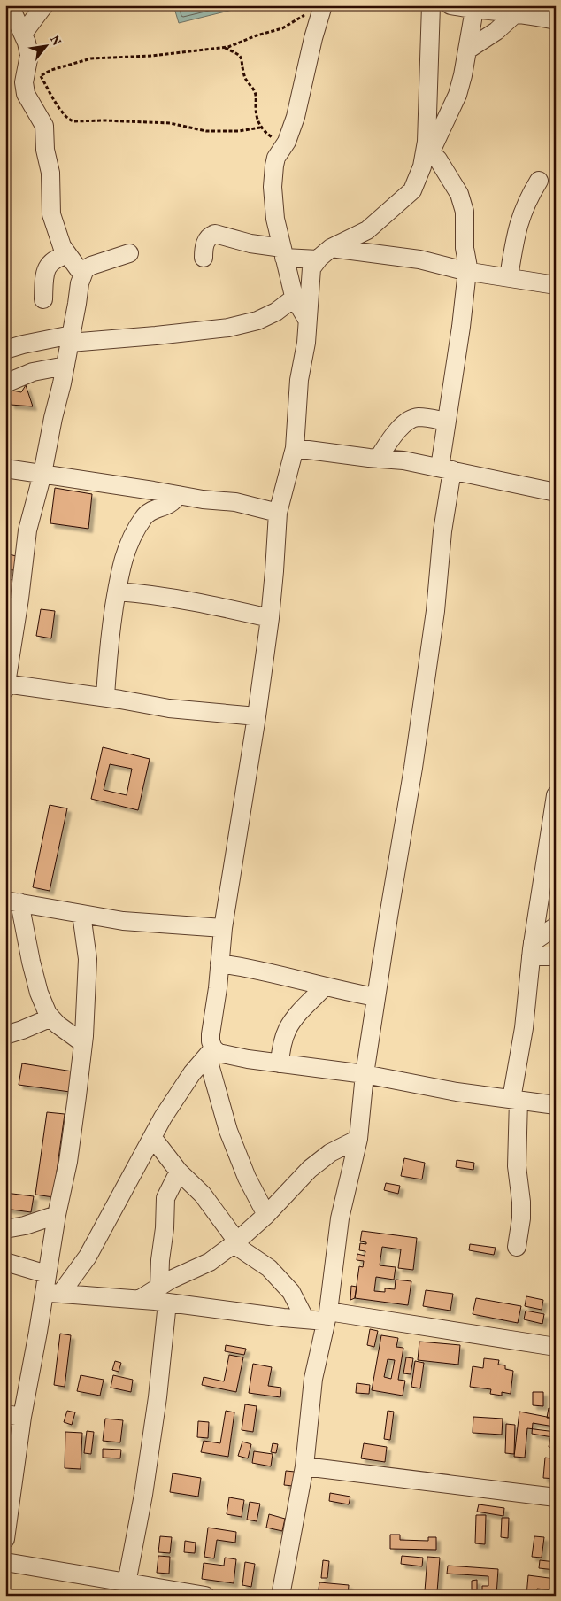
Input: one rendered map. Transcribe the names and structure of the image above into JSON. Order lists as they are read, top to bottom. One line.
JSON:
{"north":"top right"}
